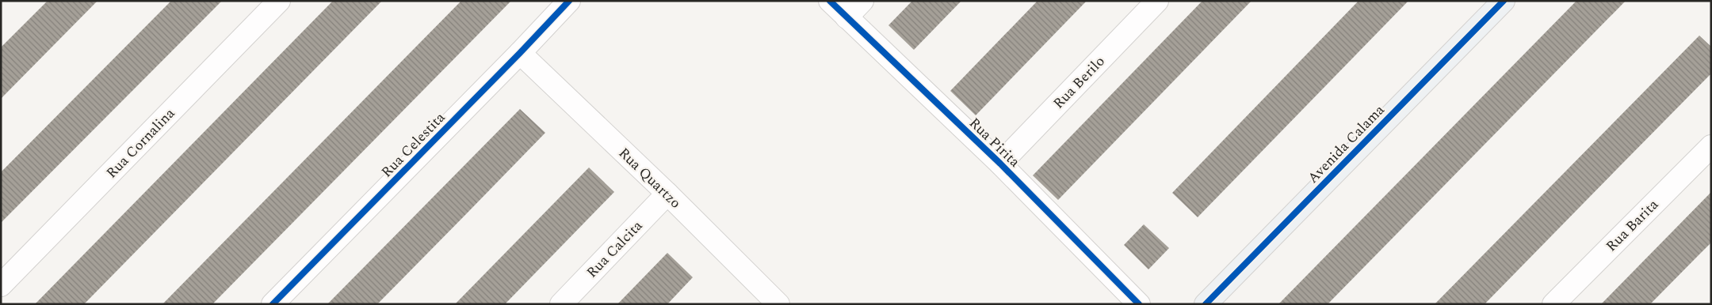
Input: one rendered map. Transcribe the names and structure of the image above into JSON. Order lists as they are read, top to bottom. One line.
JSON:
{"streets":{"street":["Rua Berilo","Rua Pirita","Rua Cornalina","Avenida Calama","Rua Celestita","Rua Quartzo","Rua Barita","Rua Calcita"]},"crossings":[["Rua Berilo","Rua Pirita"],["Rua Celestita","Rua Quartzo"],["Rua Quartzo","Rua Calcita"]]}
